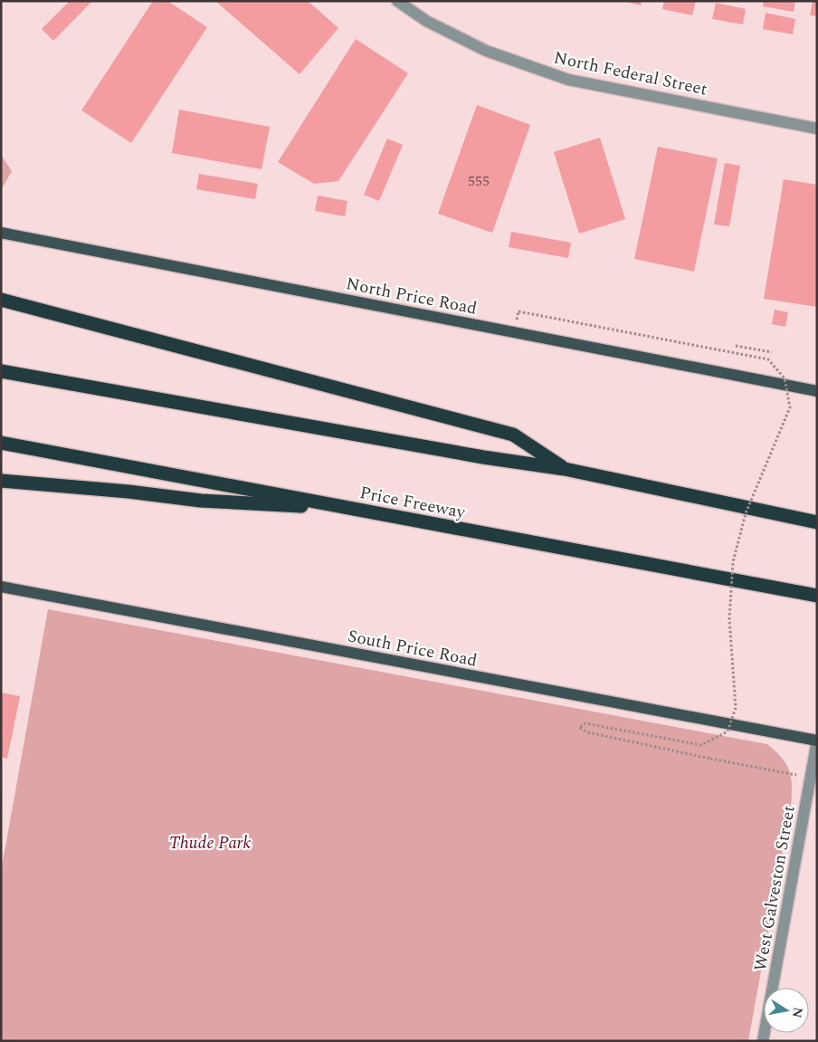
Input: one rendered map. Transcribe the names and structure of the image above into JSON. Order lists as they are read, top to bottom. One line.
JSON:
{"streets":{"highway":["Price Freeway"],"main road":["North Price Road","South Price Road"],"street":["North Federal Street","West Galveston Street"]},"crossings":[["South Price Road","West Galveston Street"]],"parks":["Thude Park"],"house_numbers":["555"],"north":"right"}
